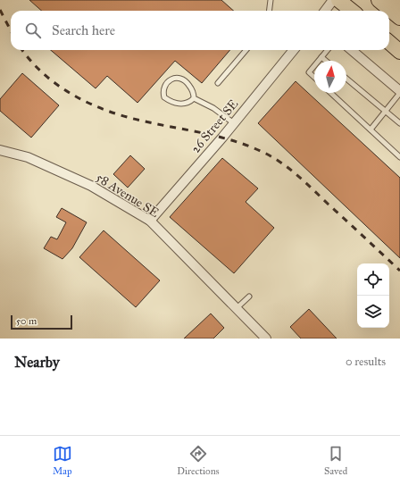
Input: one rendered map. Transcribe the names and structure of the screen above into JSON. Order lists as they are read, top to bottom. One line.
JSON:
{"streets":{"street":["26 Street SE","58 Avenue SE"]},"crossings":[["26 Street SE","58 Avenue SE"]],"scale_bar":"50 m","north":"top","page":{"search":"Search here","scale":"50 m","heading":["Nearby","0 results"],"nav":["Map","Directions","Saved"]}}
